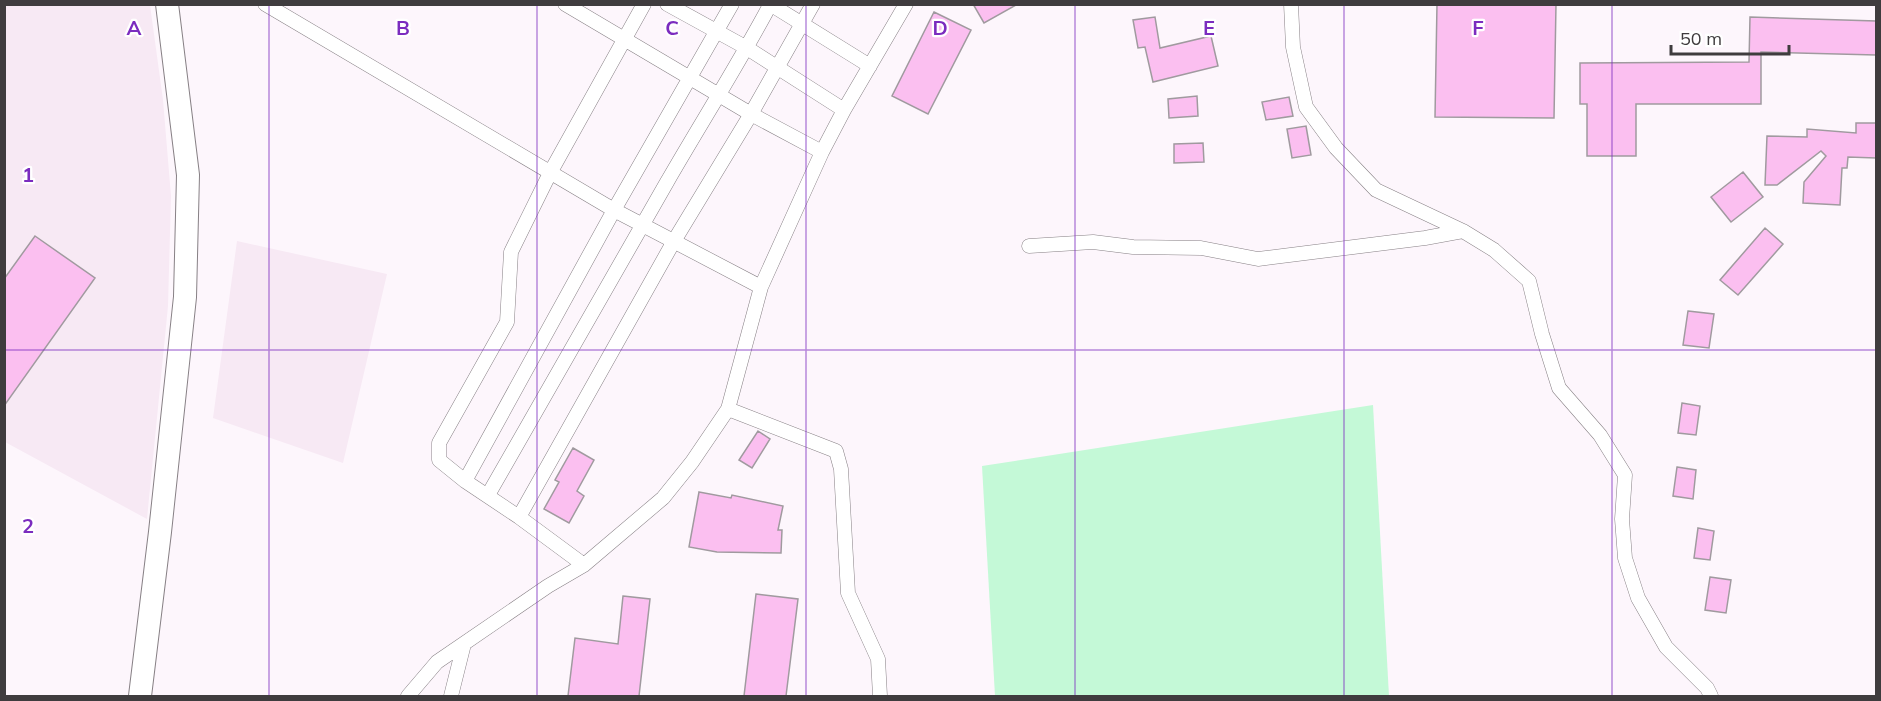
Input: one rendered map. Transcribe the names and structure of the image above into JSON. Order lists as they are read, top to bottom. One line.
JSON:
{"scale_bar":"50 m","grid":{"columns":["A","B","C","D","E","F"],"rows":["1","2"]}}
